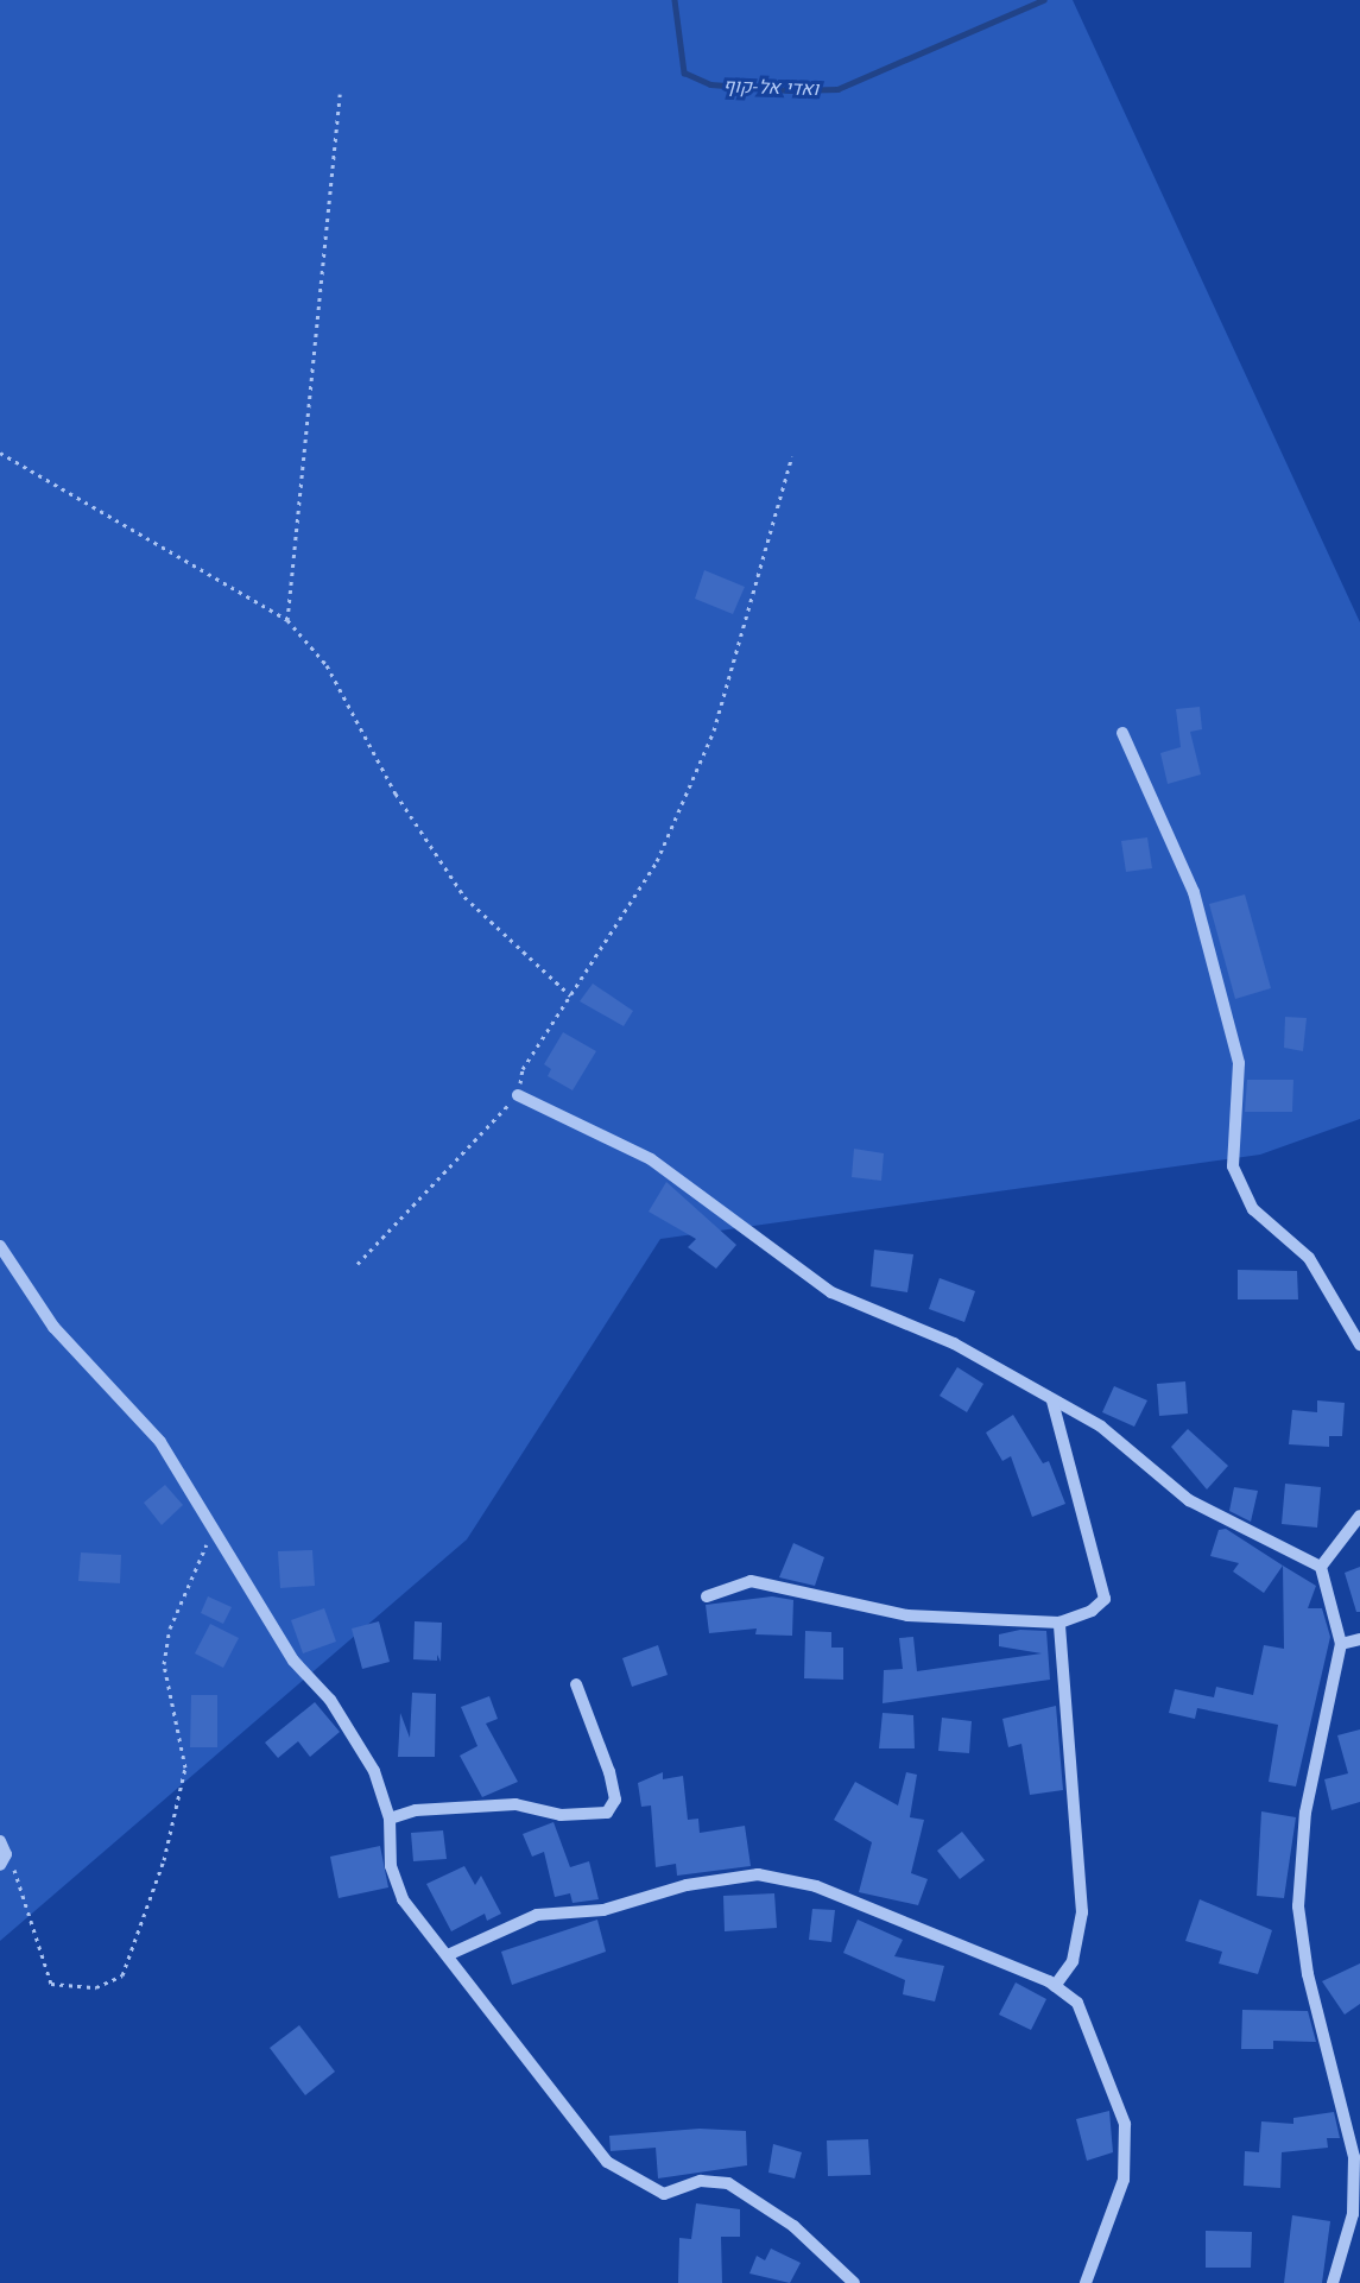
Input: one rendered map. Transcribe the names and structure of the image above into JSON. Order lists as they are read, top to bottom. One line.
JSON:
{"water":["ואדי אל-קוף"]}
